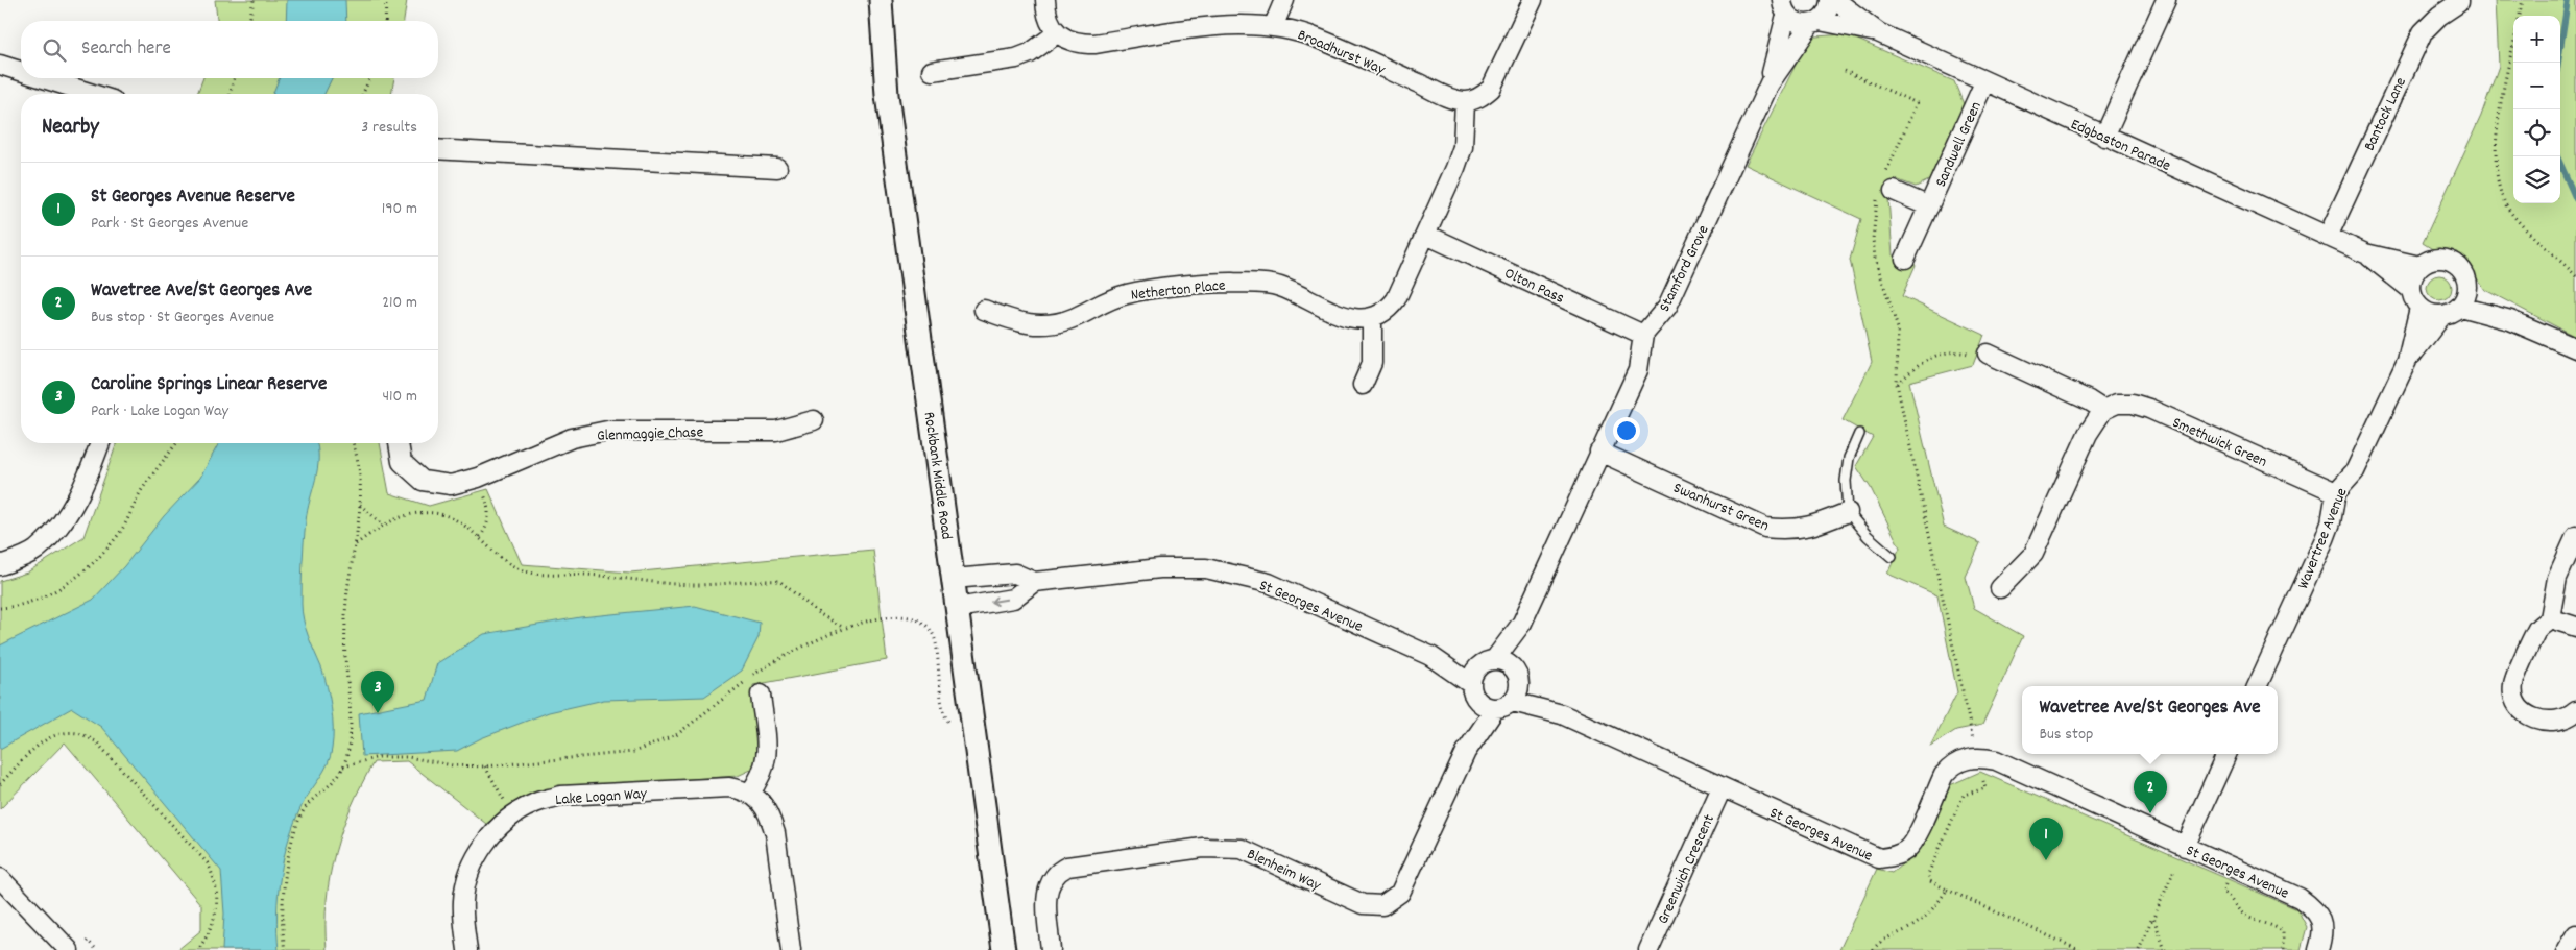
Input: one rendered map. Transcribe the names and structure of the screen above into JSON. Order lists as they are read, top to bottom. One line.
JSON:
{"streets":{"street":["Broadhurst Way","Bantock Lane","Sandwell Green","Edgbaston Parade","Stamford Grove","Olton Pass","Netherton Place","Glenmaggie Chase","Smethwick Green","Rockbank Middle Road","Swanhurst Green","Wavertree Avenue","St Georges Avenue","Lake Logan Way","Blenheim Way","Greenwich Crescent"]},"crossings":[["Bantock Lane","Edgbaston Parade"],["Sandwell Green","Edgbaston Parade"],["Edgbaston Parade","Stamford Grove"],["Edgbaston Parade","Wavertree Avenue"],["Stamford Grove","Olton Pass"],["Smethwick Green","Wavertree Avenue"],["Rockbank Middle Road","St Georges Avenue"],["St Georges Avenue","Blenheim Way"],["St Georges Avenue","Greenwich Crescent"]],"page":{"map_buttons":["+","−"],"search":"Search here","heading":["Nearby","3 results"],"list":[{"mark":"1","name":"St Georges Avenue Reserve","note":"Park · St Georges Avenue","value":"190 m"},{"mark":"2","name":"Wavetree Ave/St Georges Ave","note":"Bus stop · St Georges Avenue","value":"210 m"},{"mark":"3","name":"Caroline Springs Linear Reserve","note":"Park · Lake Logan Way","value":"410 m"}],"pins":["3","2","1"],"popup":["Wavetree Ave/St Georges Ave","Bus stop"]}}
